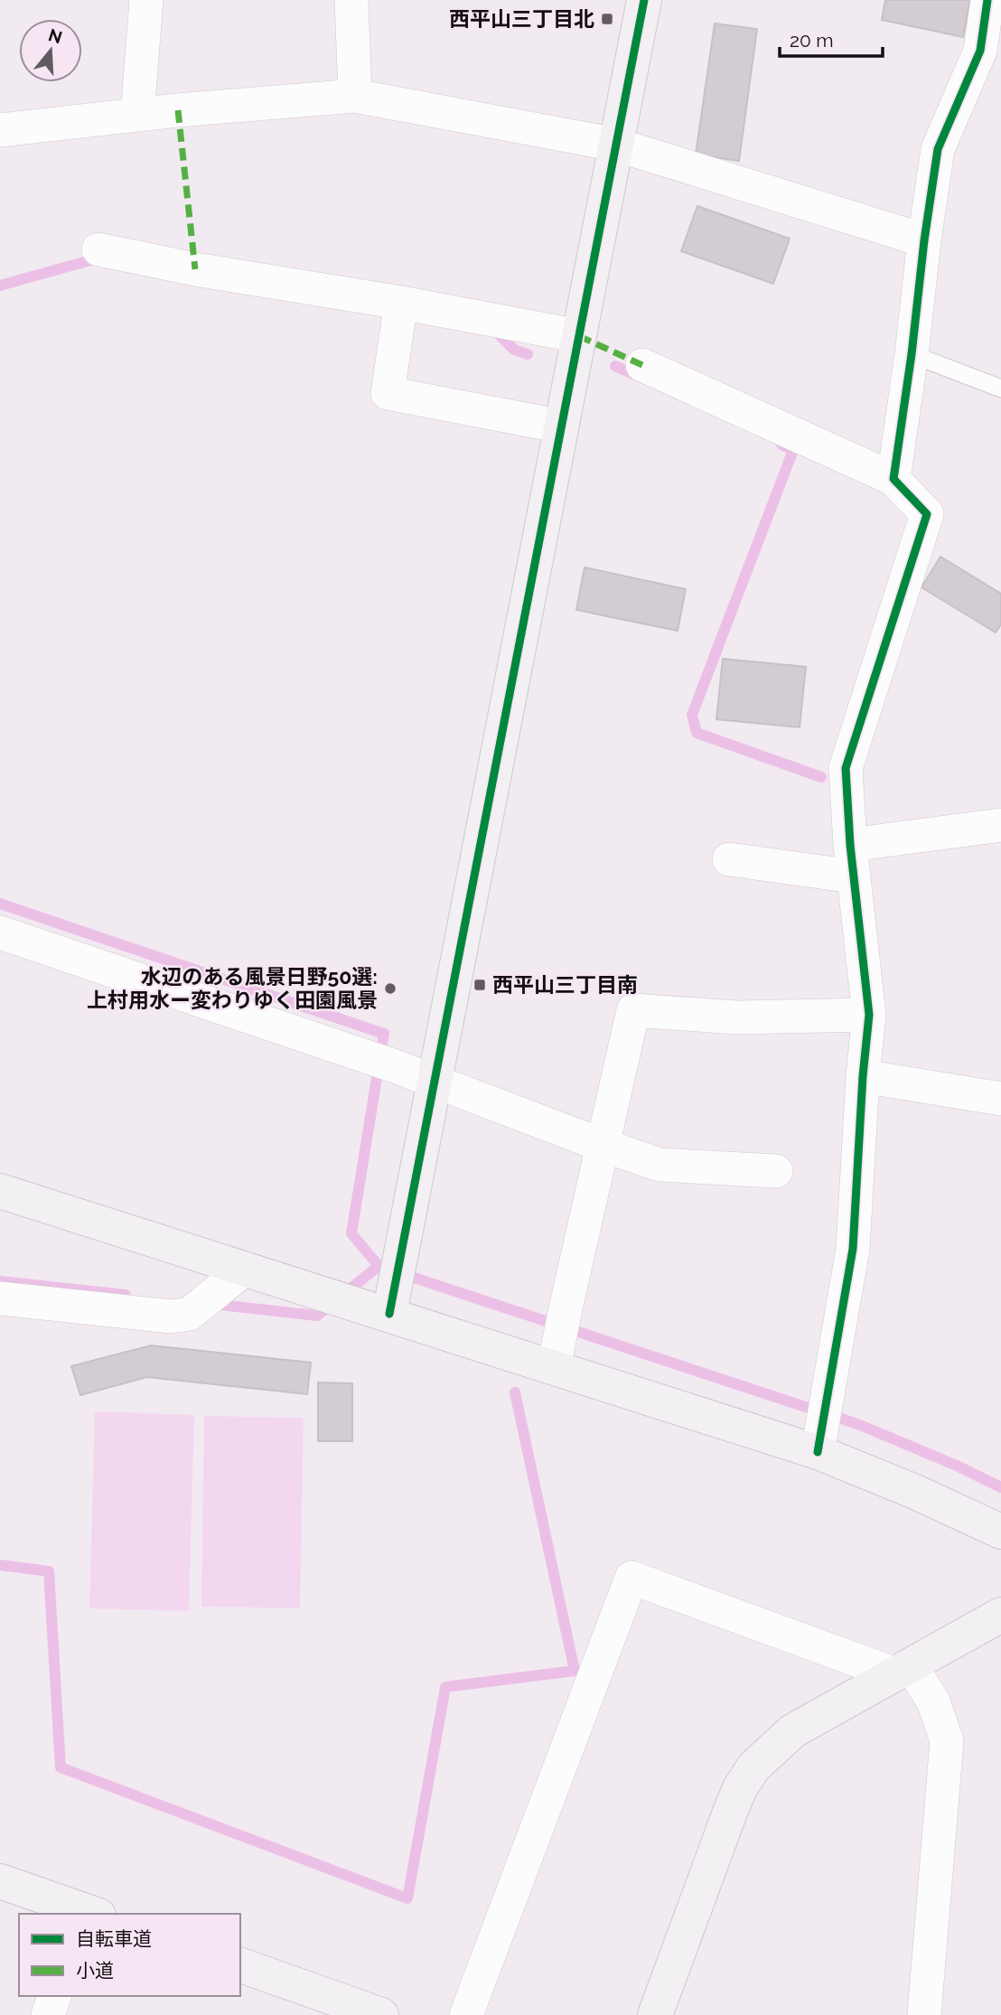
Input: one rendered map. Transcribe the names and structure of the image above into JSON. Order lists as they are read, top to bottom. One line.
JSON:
{"places":{"transit":["西平山三丁目北","西平山三丁目南"],"other":["水辺のある風景日野50選: 上村用水ー変わりゆく田園風景"]},"legend":["自転車道","小道"],"scale_bar":"20 m","north":"top"}
